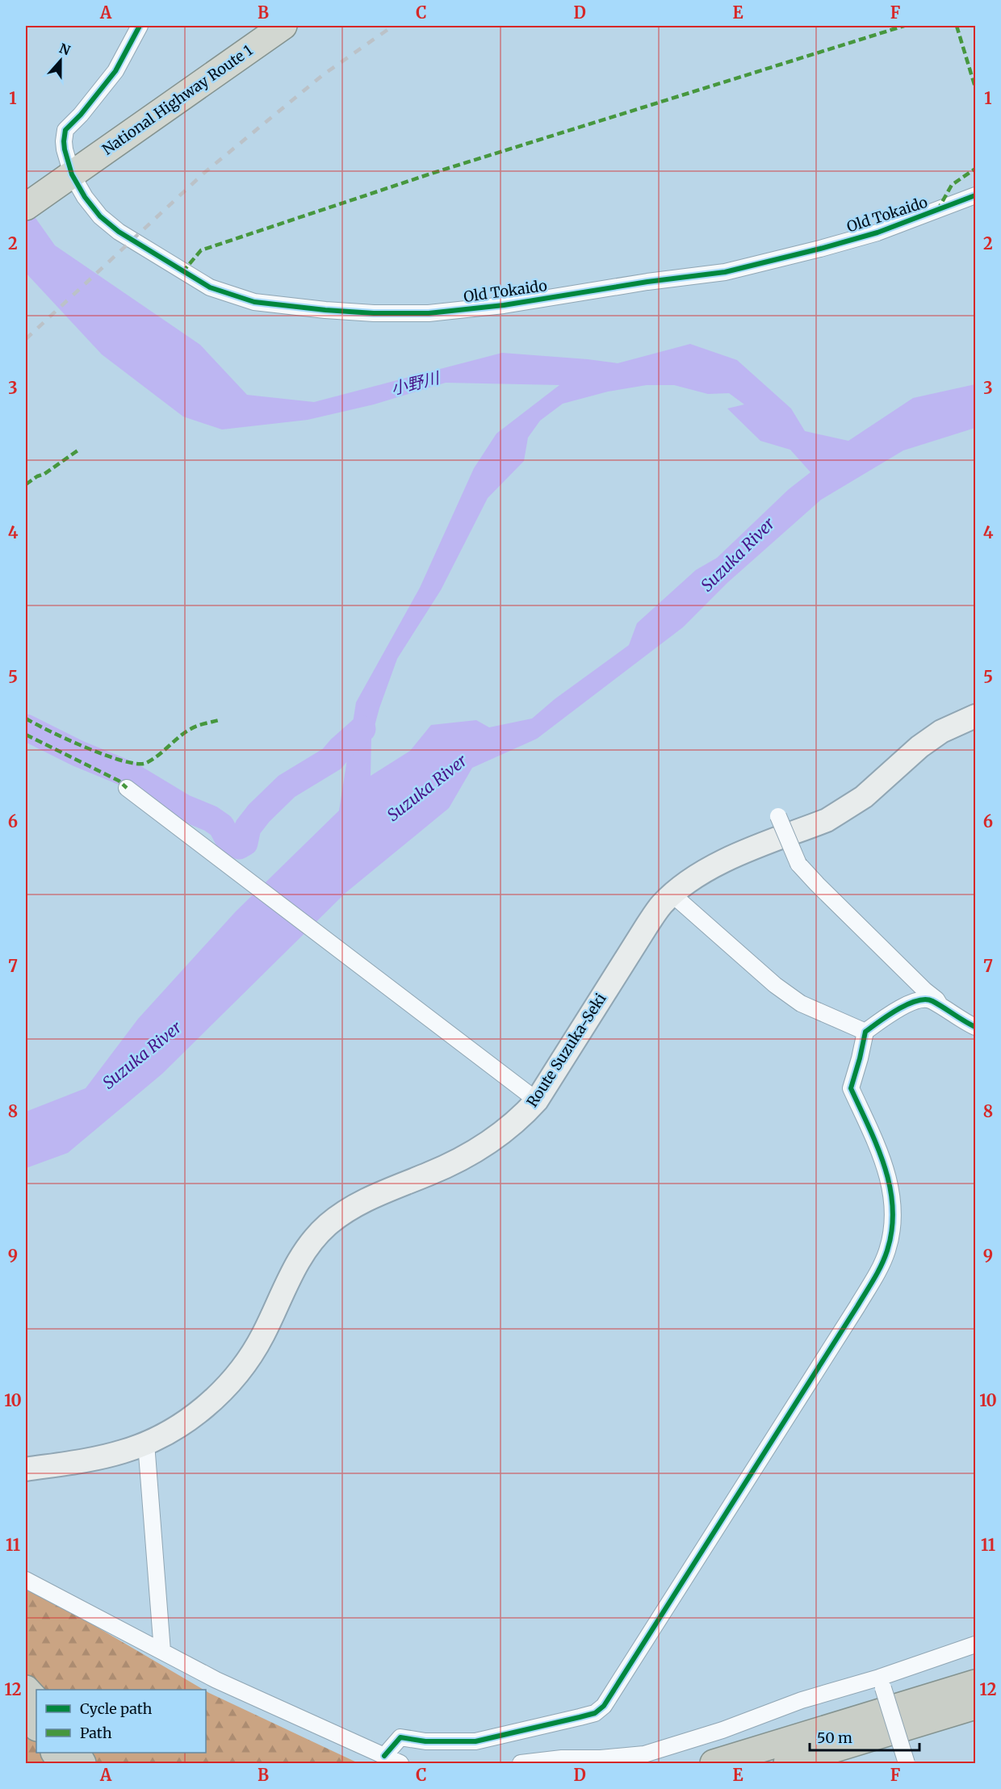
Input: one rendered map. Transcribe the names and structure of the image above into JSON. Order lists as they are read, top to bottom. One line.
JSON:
{"streets":{"highway":["National Highway Route 1"],"main road":["Route Suzuka-Seki"],"street":["Old Tokaido"]},"crossings":[["National Highway Route 1","Old Tokaido"]],"water":["小野川","Suzuka River"],"legend":["Cycle path","Path"],"scale_bar":"50 m","north":"top","grid":{"columns":["A","B","C","D","E","F"],"rows":["1","2","3","4","5","6","7","8","9","10","11","12"]}}
